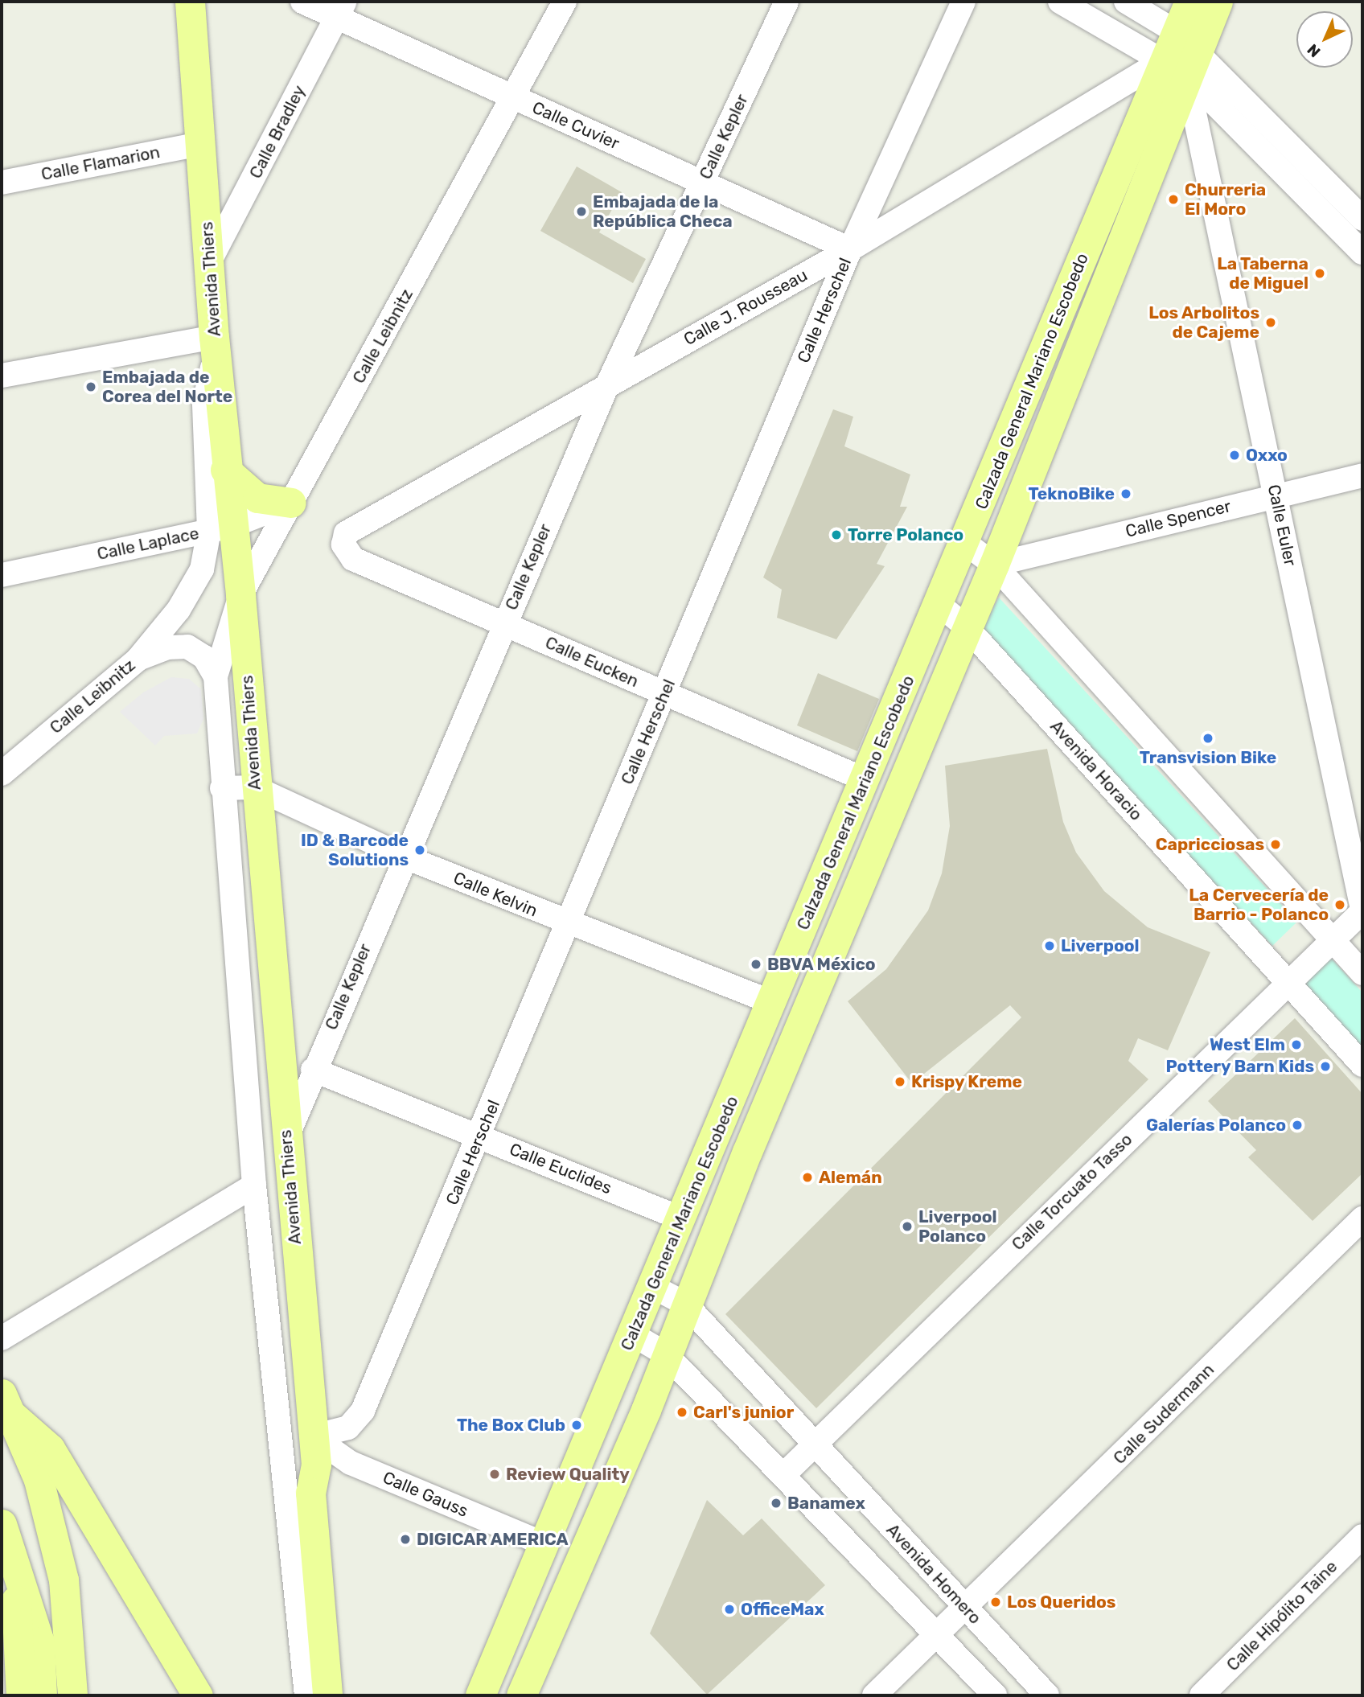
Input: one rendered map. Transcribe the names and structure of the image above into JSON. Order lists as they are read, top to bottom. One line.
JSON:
{"streets":{"main road":["Avenida Thiers","Calzada General Mariano Escobedo"],"street":["Calle Cuvier","Calle Bradley","Calle Kepler","Calle Flamarion","Calle J. Rousseau","Calle Herschel","Calle Leibnitz","Calle Spencer","Calle Euler","Calle Laplace","Calle Eucken","Avenida Horacio","Calle Kelvin","Calle Euclides","Calle Torcuato Tasso","Calle Sudermann","Calle Gauss","Avenida Homero","Calle Hipólito Taine"]},"crossings":[["Calle Cuvier","Calle Bradley"],["Calle Cuvier","Calle Kepler"],["Calle Cuvier","Calle J. Rousseau"],["Calle Cuvier","Calle Herschel"],["Calle Cuvier","Calle Leibnitz"],["Calle Bradley","Avenida Thiers"],["Calle Kepler","Avenida Thiers"],["Calle Kepler","Calle J. Rousseau"],["Calle Kepler","Calle Eucken"],["Calle Kepler","Calle Kelvin"],["Calle Kepler","Calle Euclides"],["Calle Flamarion","Avenida Thiers"],["Avenida Thiers","Calle Herschel"],["Avenida Thiers","Calle Leibnitz"],["Avenida Thiers","Calle Laplace"],["Avenida Thiers","Calle Kelvin"],["Avenida Thiers","Calle Gauss"],["Calle J. Rousseau","Calle Herschel"],["Calle J. Rousseau","Calzada General Mariano Escobedo"],["Calle J. Rousseau","Calle Euler"],["Calle J. Rousseau","Calle Eucken"],["Calle Herschel","Calle Eucken"],["Calle Herschel","Calle Kelvin"],["Calle Herschel","Calle Euclides"],["Calle Herschel","Calle Gauss"],["Calle Leibnitz","Calle Laplace"],["Calzada General Mariano Escobedo","Calle Spencer"],["Calzada General Mariano Escobedo","Calle Euler"],["Calzada General Mariano Escobedo","Calle Eucken"],["Calzada General Mariano Escobedo","Avenida Horacio"],["Calzada General Mariano Escobedo","Calle Kelvin"],["Calzada General Mariano Escobedo","Calle Euclides"],["Calzada General Mariano Escobedo","Calle Gauss"],["Calzada General Mariano Escobedo","Avenida Homero"],["Calle Spencer","Calle Euler"],["Calle Euler","Calle Torcuato Tasso"],["Avenida Horacio","Calle Torcuato Tasso"],["Calle Torcuato Tasso","Avenida Homero"],["Calle Sudermann","Avenida Homero"]],"places":["Churreria El Moro","Embajada de la República Checa","La Taberna de Miguel","Los Arbolitos de Cajeme","Embajada de Corea del Norte","Oxxo","TeknoBike","Torre Polanco","Transvision Bike","Capricciosas","ID & Barcode Solutions","La Cervecería de Barrio - Polanco","Liverpool","BBVA México","West Elm","Pottery Barn Kids","Krispy Kreme","Galerías Polanco","Alemán","Liverpool Polanco","Carl's junior","The Box Club","Review Quality","Banamex","DIGICAR AMERICA","Los Queridos","OfficeMax"],"north":"bottom left"}
